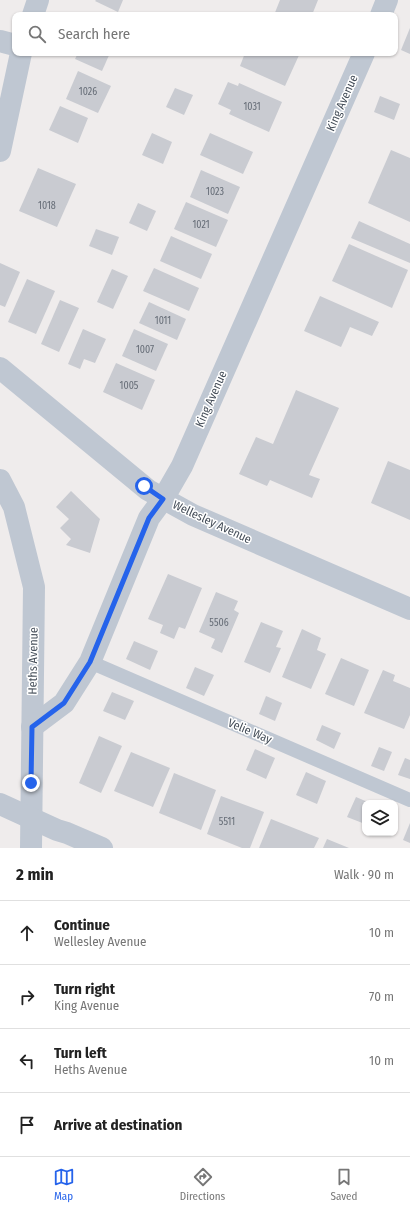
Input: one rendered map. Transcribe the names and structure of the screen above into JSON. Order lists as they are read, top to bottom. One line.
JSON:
{"streets":{"street":["King Avenue","Wellesley Avenue","Heths Avenue"],"lane":["Velie Way"]},"crossings":[["King Avenue","Wellesley Avenue"],["King Avenue","Heths Avenue"],["King Avenue","Velie Way"]],"house_numbers":["1026","1031","1023","1018","1021","1011","1007","1005","5506","5511"],"page":{"search":"Search here","heading":["2 min","Walk · 90 m"],"list":[["Continue","Wellesley Avenue","10 m"],["Turn right","King Avenue","70 m"],["Turn left","Heths Avenue","10 m"],"Arrive at destination"],"nav":["Map","Directions","Saved"]}}
